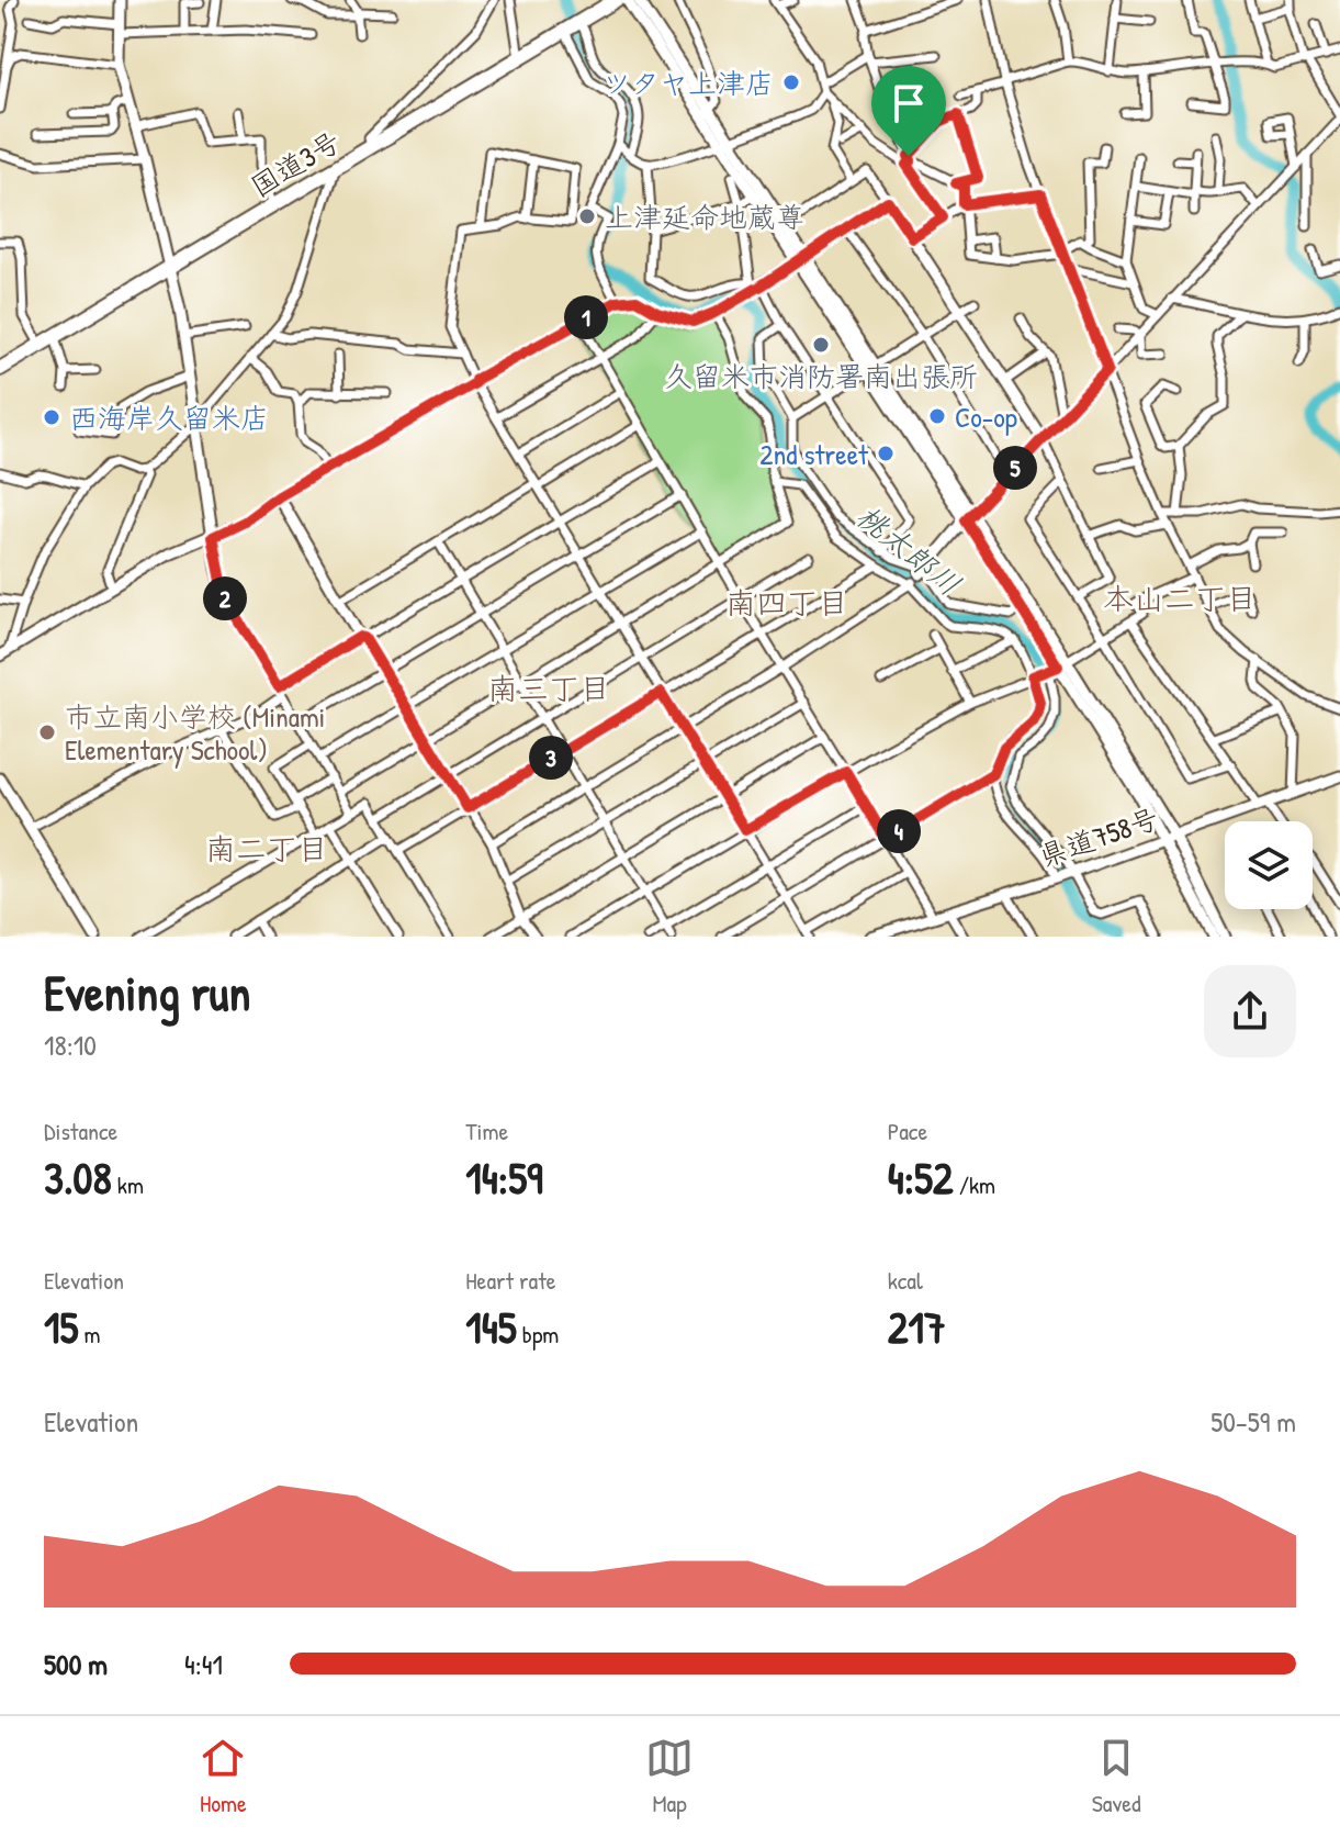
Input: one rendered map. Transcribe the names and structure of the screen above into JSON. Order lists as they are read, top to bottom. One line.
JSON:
{"streets":{"highway":["国道3号"],"street":["県道758号"]},"districts":["本山二丁目","南四丁目","南三丁目","南二丁目"],"water":["桃太郎川"],"places":["ツタヤ上津店","上津延命地蔵尊","久留米市消防署南出張所","Co-op","西海岸久留米店","2nd street","市立南小学校 (Minami Elementary School)"],"page":{"pins":["1","5","2","3","4"],"heading":["Evening run","18:10"],"stats":[["Distance","3.08 km"],["Time","14:59"],["Pace","4:52 /km"],["Elevation","15 m"],["Heart rate","145 bpm"],["kcal","217"]],"chart":["Elevation","50–59 m"],"list":[{"name":"500 m","note":"4:41"}],"tabs":["Home","Map","Saved"]}}
